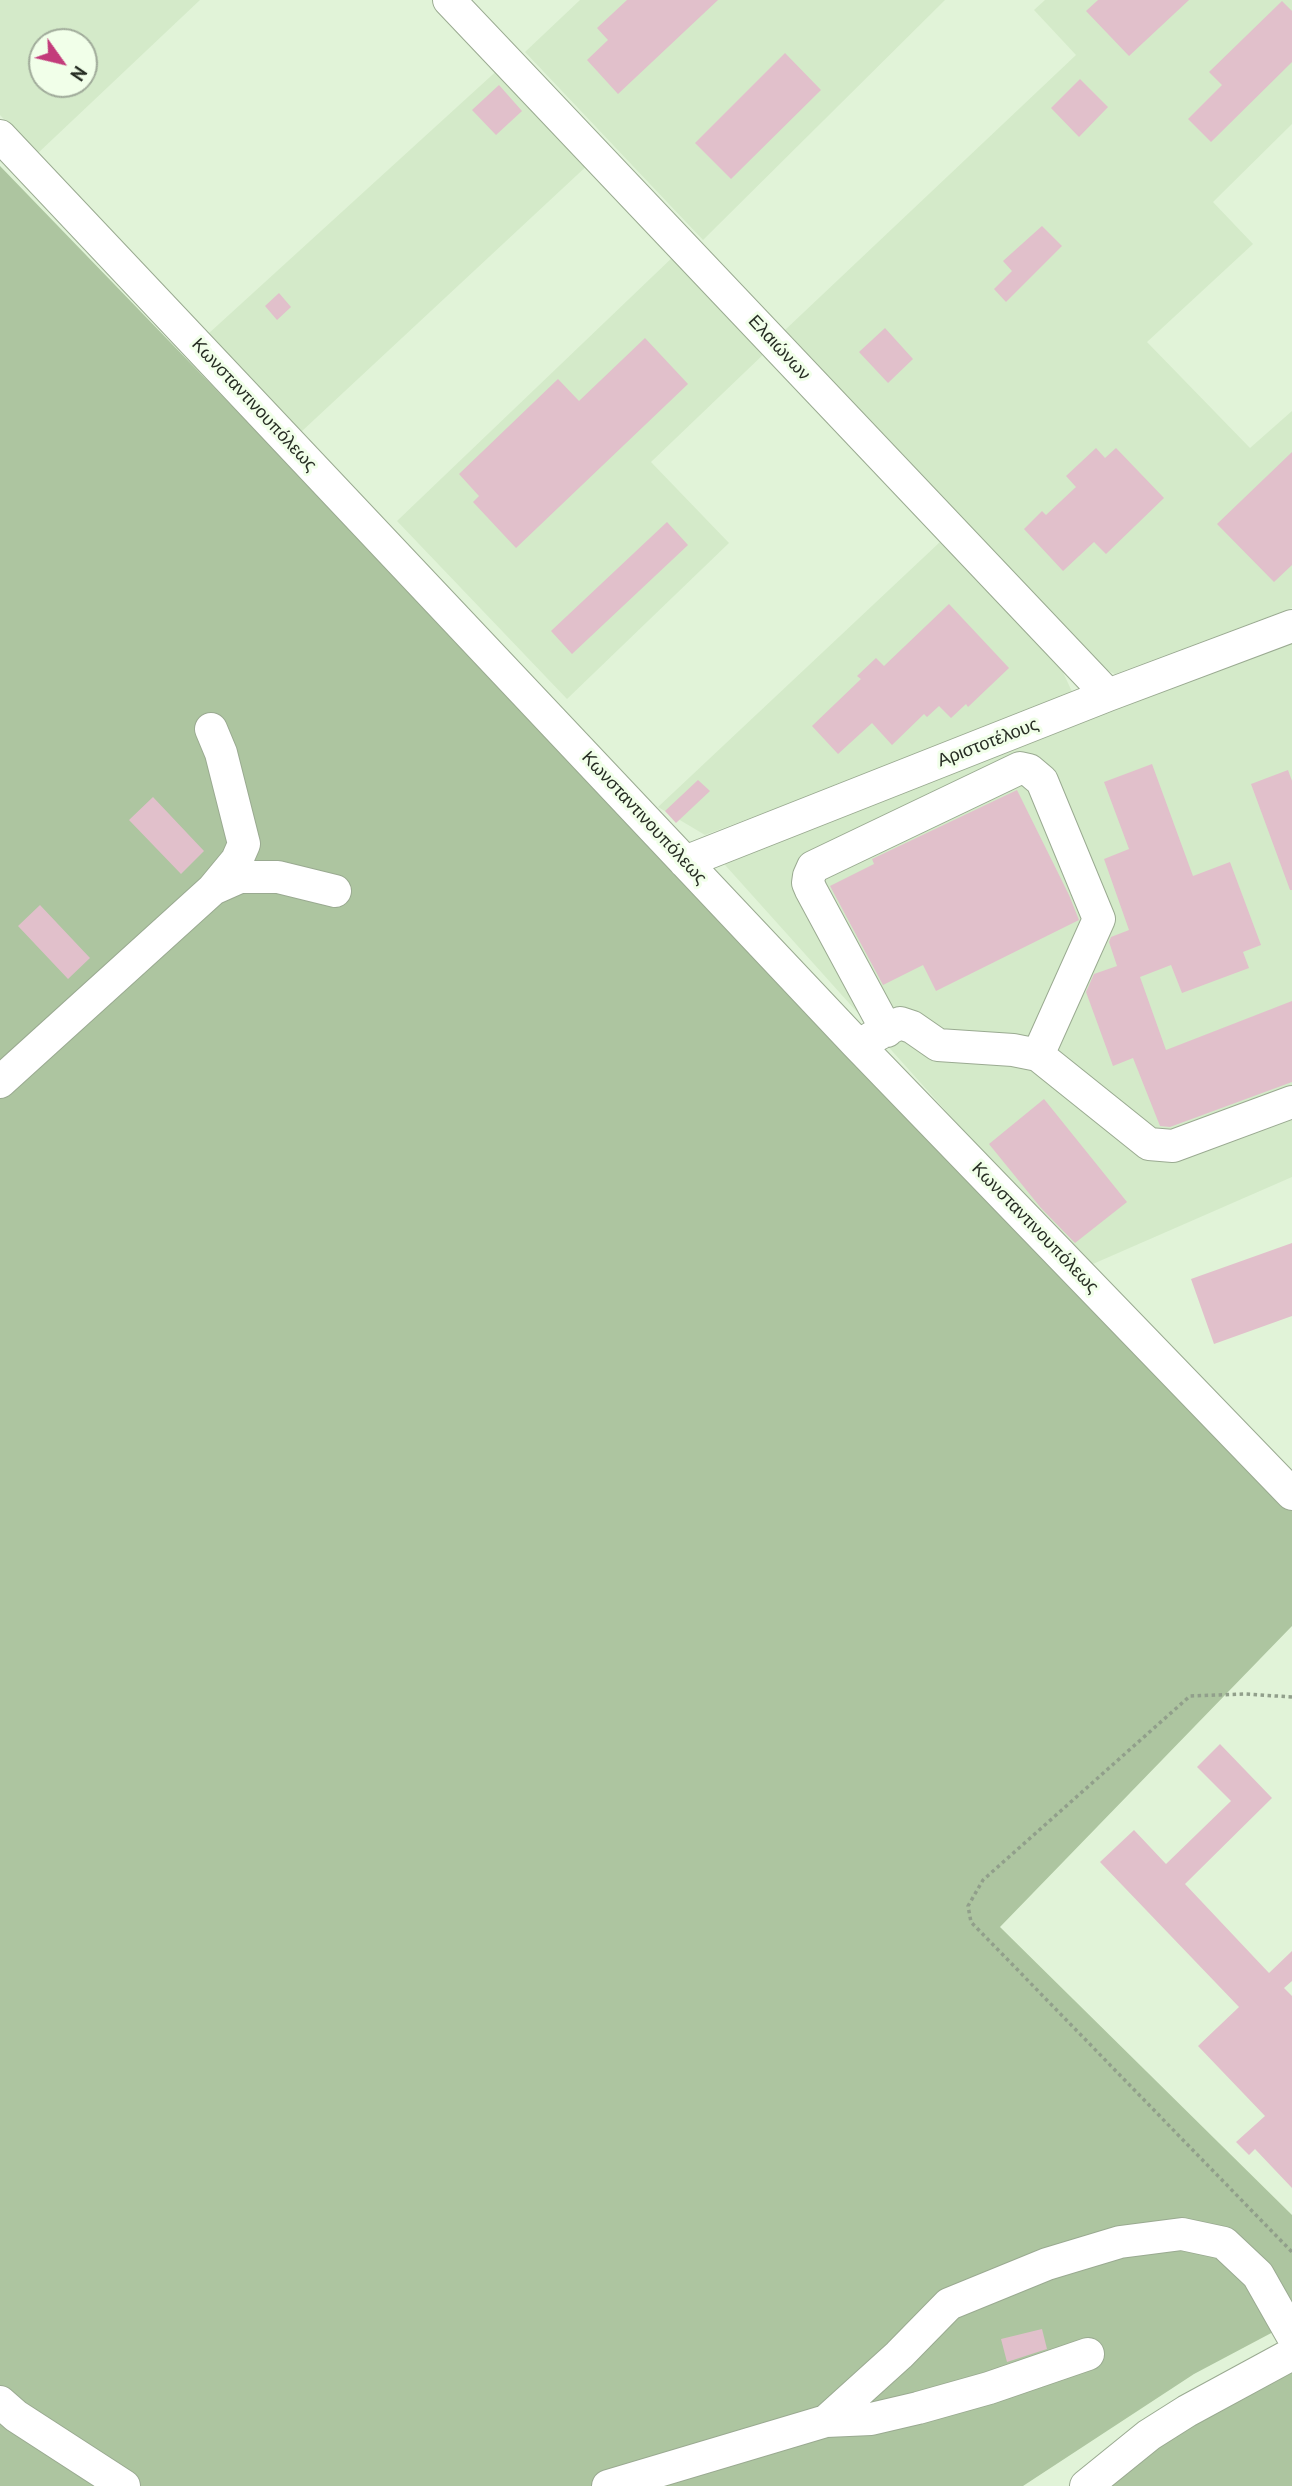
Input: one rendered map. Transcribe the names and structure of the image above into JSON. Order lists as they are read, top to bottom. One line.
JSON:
{"streets":{"street":["Ελαιώνων","Κωνσταντινουπόλεως","Αριστοτέλους"]},"crossings":[["Ελαιώνων","Αριστοτέλους"],["Κωνσταντινουπόλεως","Αριστοτέλους"]],"north":"bottom right"}
